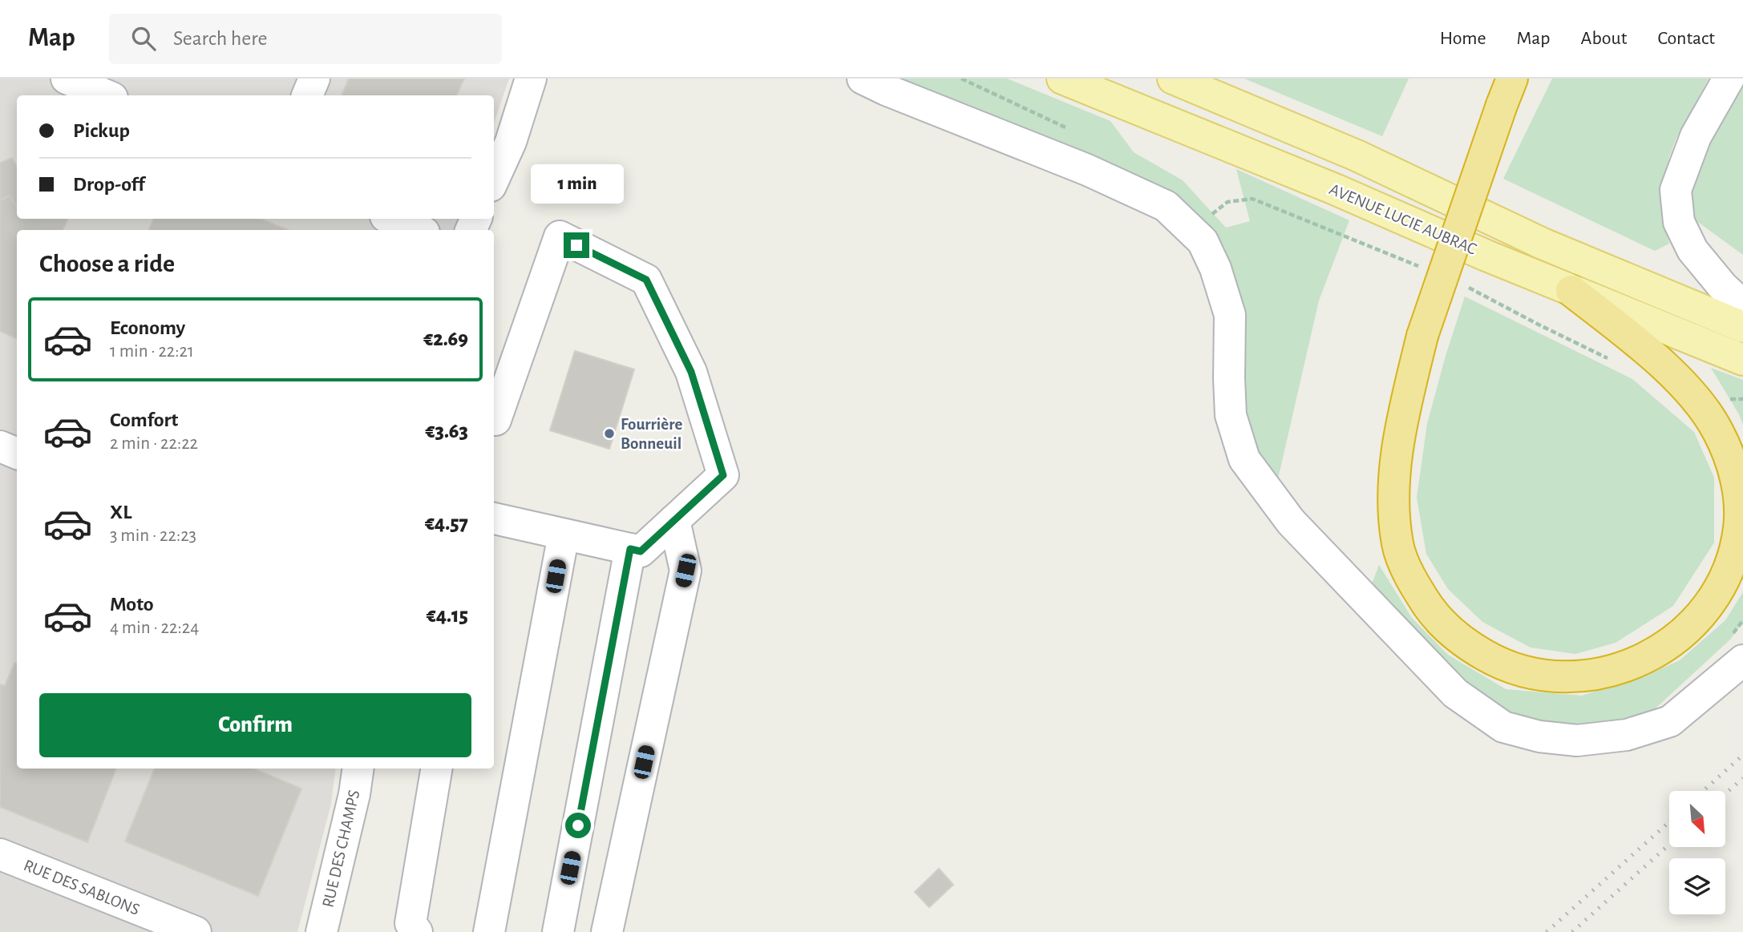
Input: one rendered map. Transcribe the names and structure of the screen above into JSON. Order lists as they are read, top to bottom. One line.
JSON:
{"streets":{"main road":["AVENUE LUCIE AUBRAC"],"street":["RUE DES CHAMPS","RUE DES SABLONS"]},"places":["Fourrière Bonneuil"],"north":"bottom right","page":{"header":"Map","search":"Search here","nav":["Home","Map","About","Contact"],"banner":["Pickup","Drop-off"],"bubble":"1 min","heading":"Choose a ride","list":[{"name":"Economy","note":"1 min · 22:21","value":"€2.69"},{"name":"Comfort","note":"2 min · 22:22","value":"€3.63"},{"name":"XL","note":"3 min · 22:23","value":"€4.57"},{"name":"Moto","note":"4 min · 22:24","value":"€4.15"}],"buttons":"Confirm"}}
